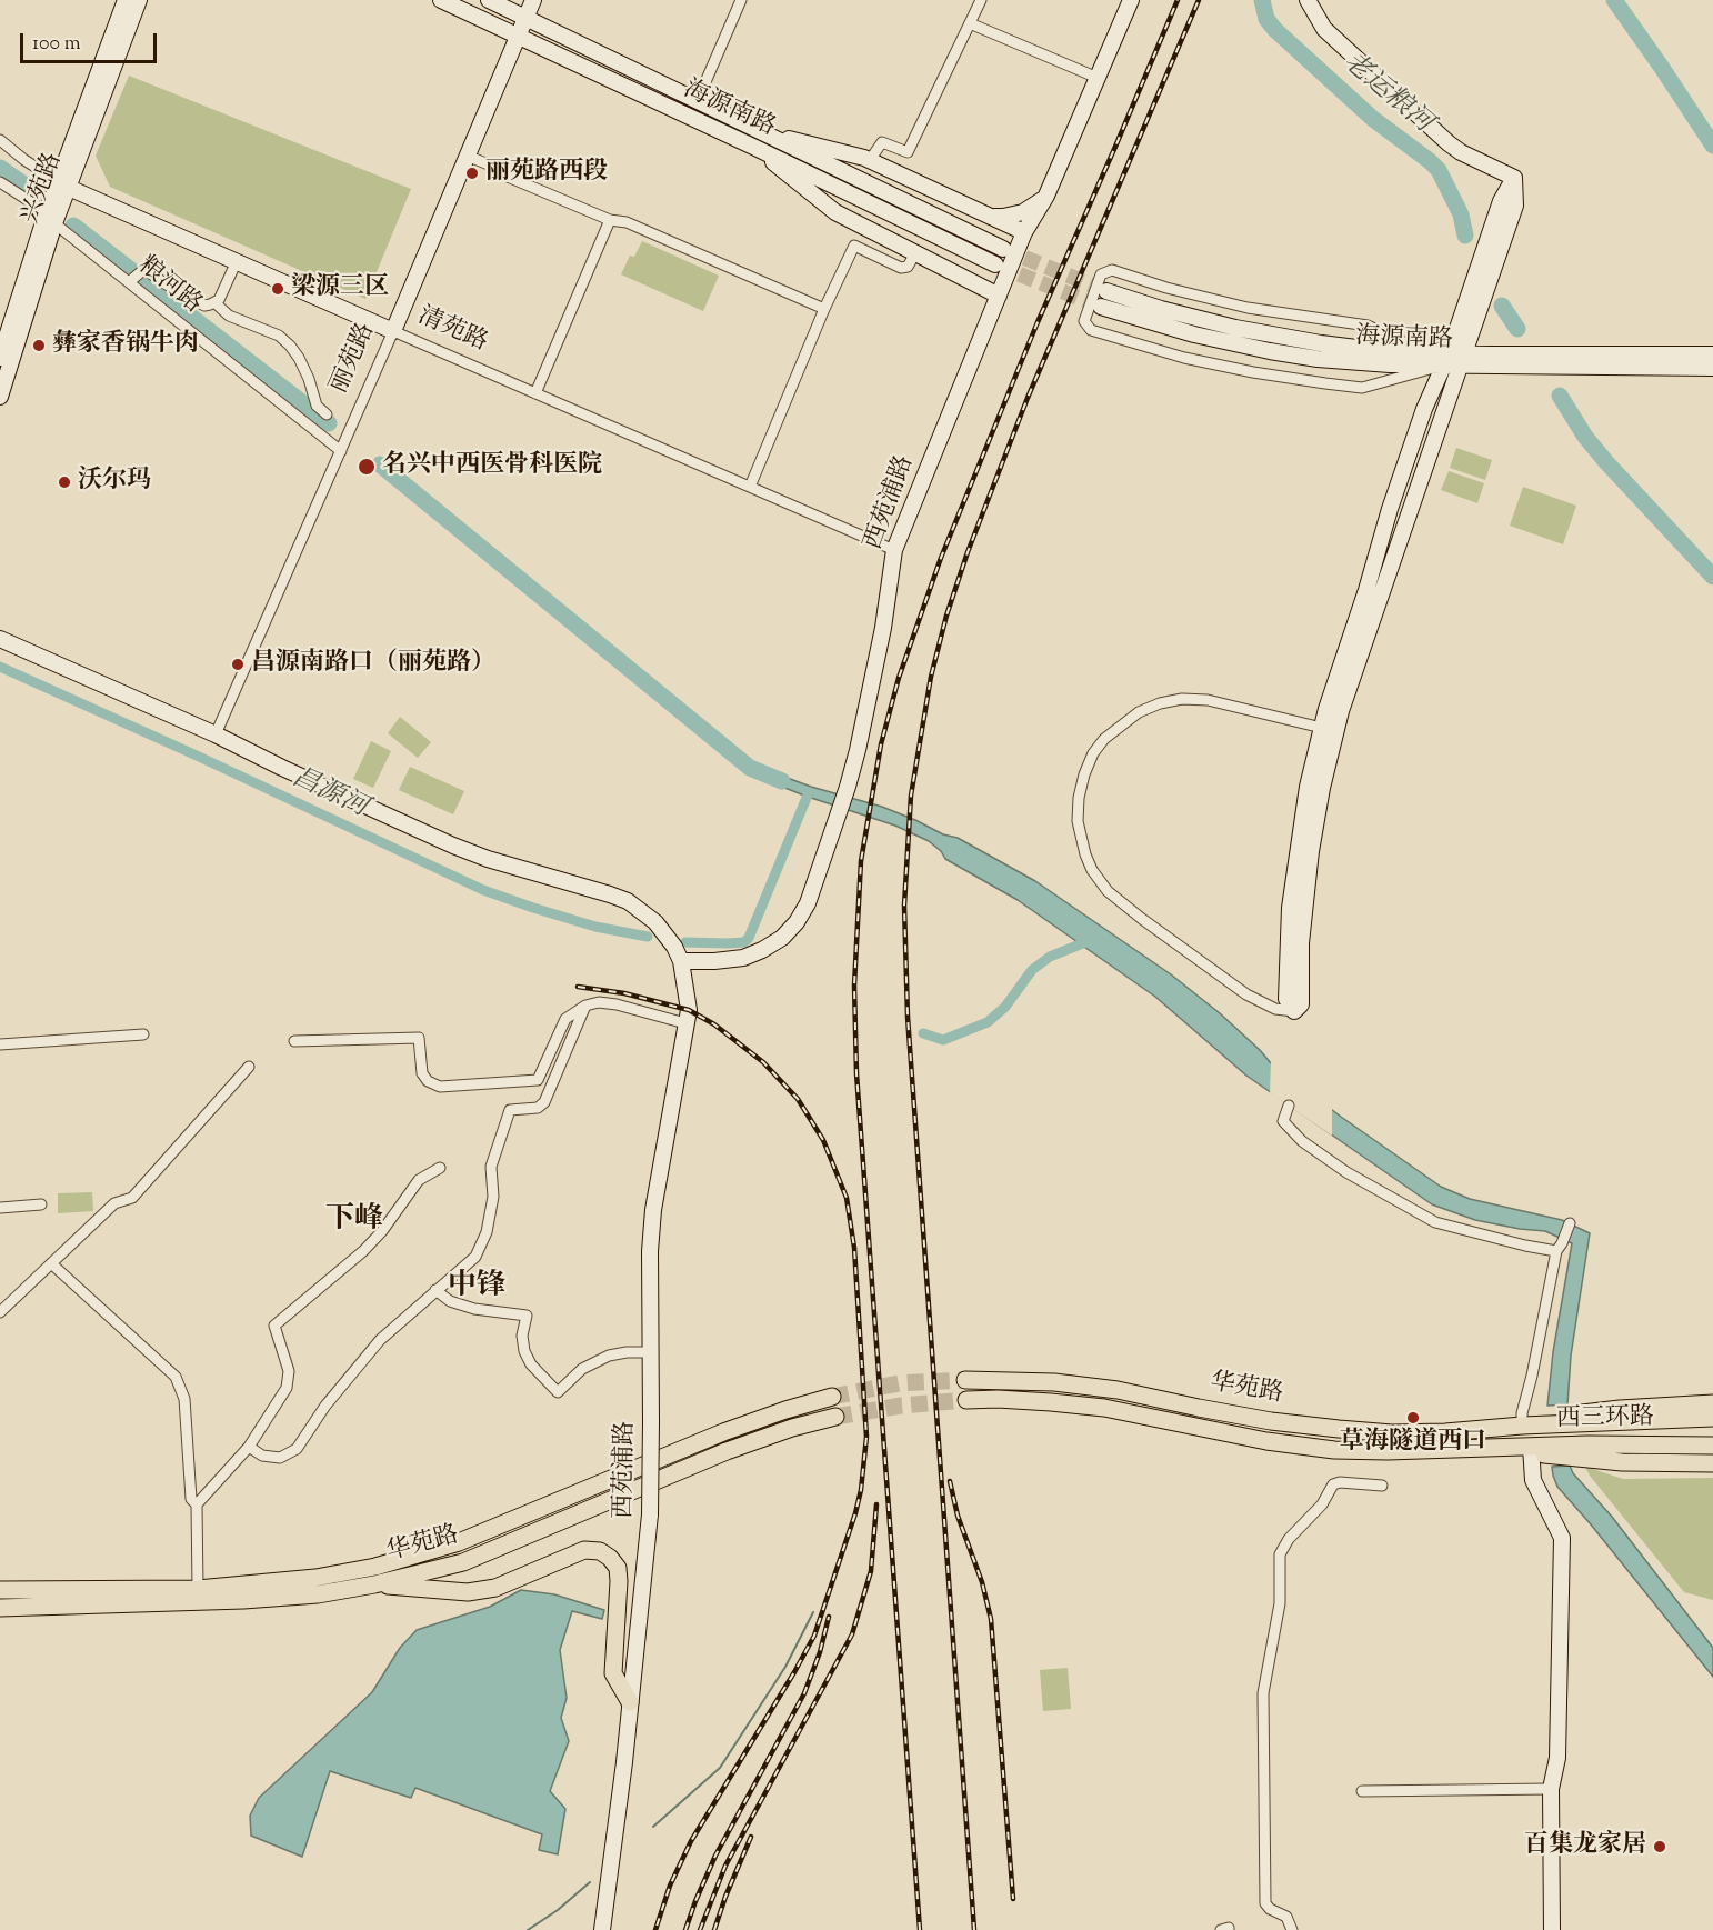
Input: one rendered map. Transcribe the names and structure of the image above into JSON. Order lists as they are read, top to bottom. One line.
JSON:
{"streets":{"main road":["华苑路","西三环路"],"street":["海源南路","兴苑路","粮河路","清苑路","丽苑路","西苑浦路"]},"crossings":[["海源南路","丽苑路"],["兴苑路","粮河路"],["兴苑路","清苑路"],["粮河路","丽苑路"],["清苑路","丽苑路"],["清苑路","西苑浦路"],["华苑路","西三环路"]],"districts":["下峰","中锋"],"water":["老运粮河","昌源河"],"places":["丽苑路西段","梁源三区","彝家香锅牛肉","名兴中西医骨科医院","沃尔玛","昌源南路口（丽苑路）","草海隧道西口","百集龙家居"],"scale_bar":"100 m"}
